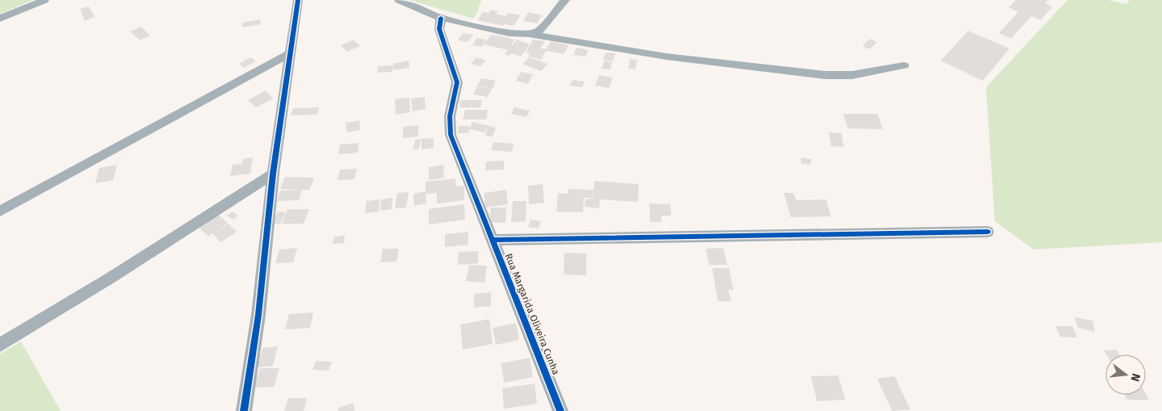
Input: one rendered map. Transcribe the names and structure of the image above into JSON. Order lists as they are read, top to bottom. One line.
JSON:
{"streets":{"street":["Rua Margarida Oliveira Cunha"]},"north":"right"}
